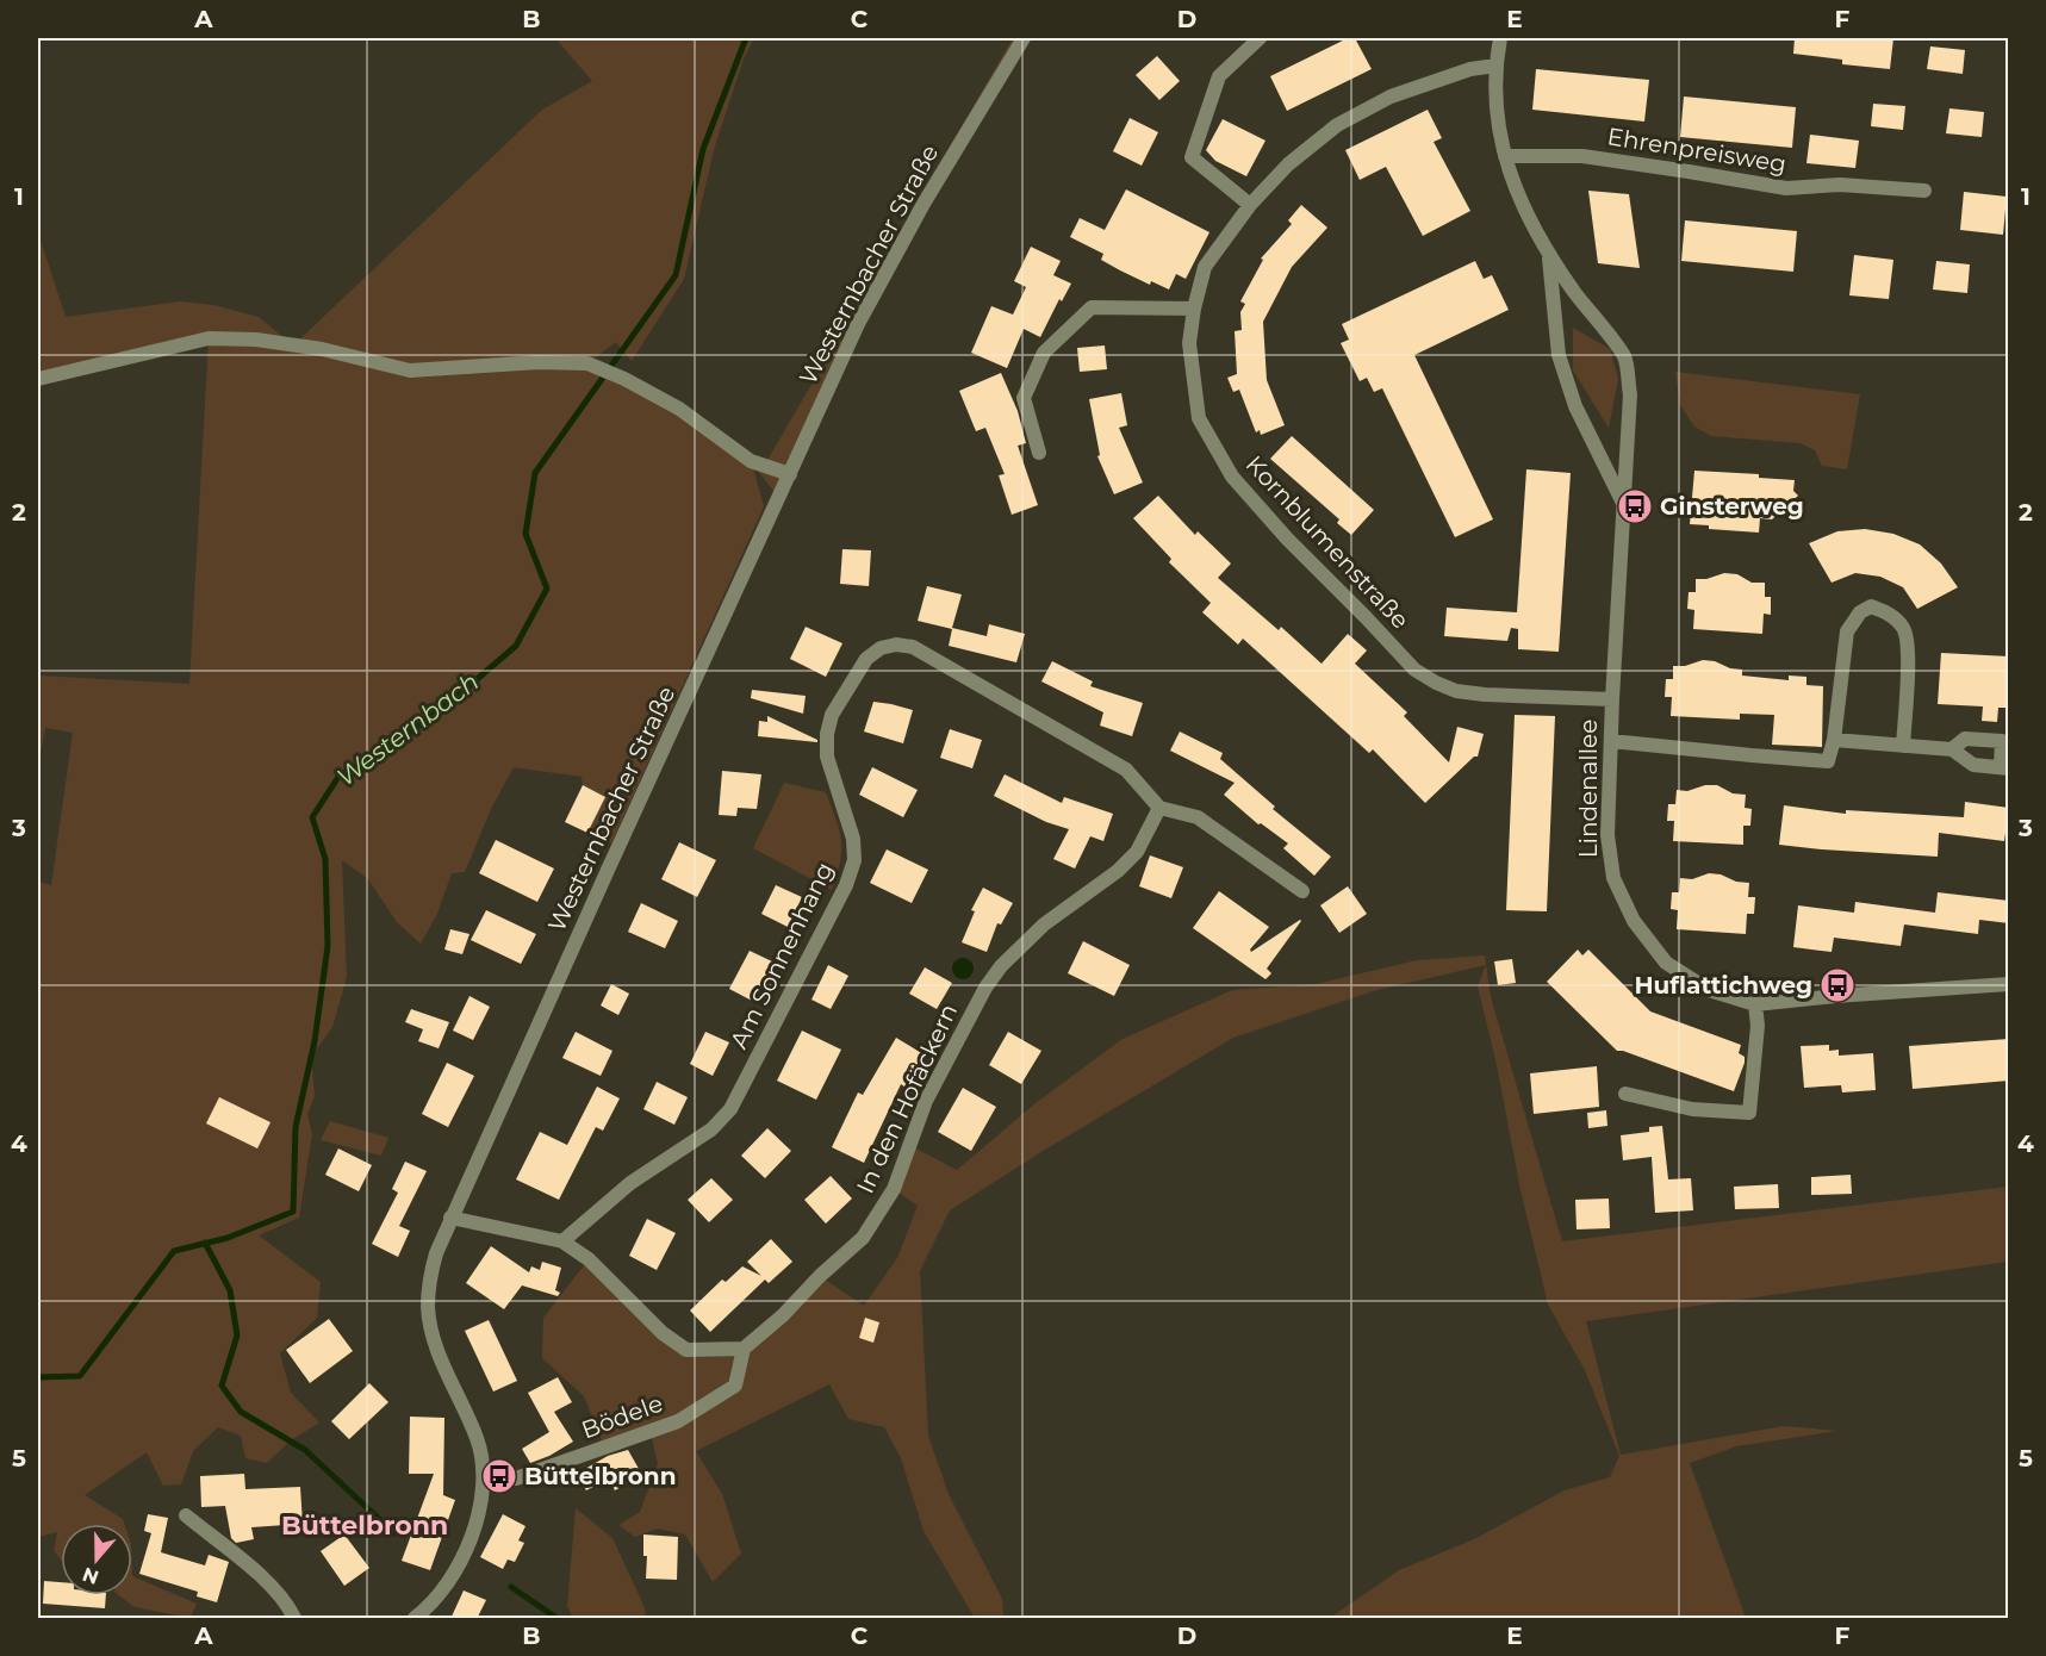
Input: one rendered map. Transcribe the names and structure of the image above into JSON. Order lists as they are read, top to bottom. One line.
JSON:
{"streets":{"street":["Ehrenpreisweg","Westernbacher Straße","Kornblumenstraße","Lindenallee","Am Sonnenhang","In den Hofäckern","Bödele"]},"crossings":[["Ehrenpreisweg","Lindenallee"],["Westernbacher Straße","Bödele"],["Kornblumenstraße","Lindenallee"],["Am Sonnenhang","In den Hofäckern"],["In den Hofäckern","Bödele"]],"districts":["Büttelbronn"],"water":["Westernbach"],"places":{"bus stop":["Ginsterweg","Huflattichweg","Büttelbronn"]},"north":"bottom","grid":{"columns":["A","B","C","D","E","F"],"rows":["1","2","3","4","5"]}}
